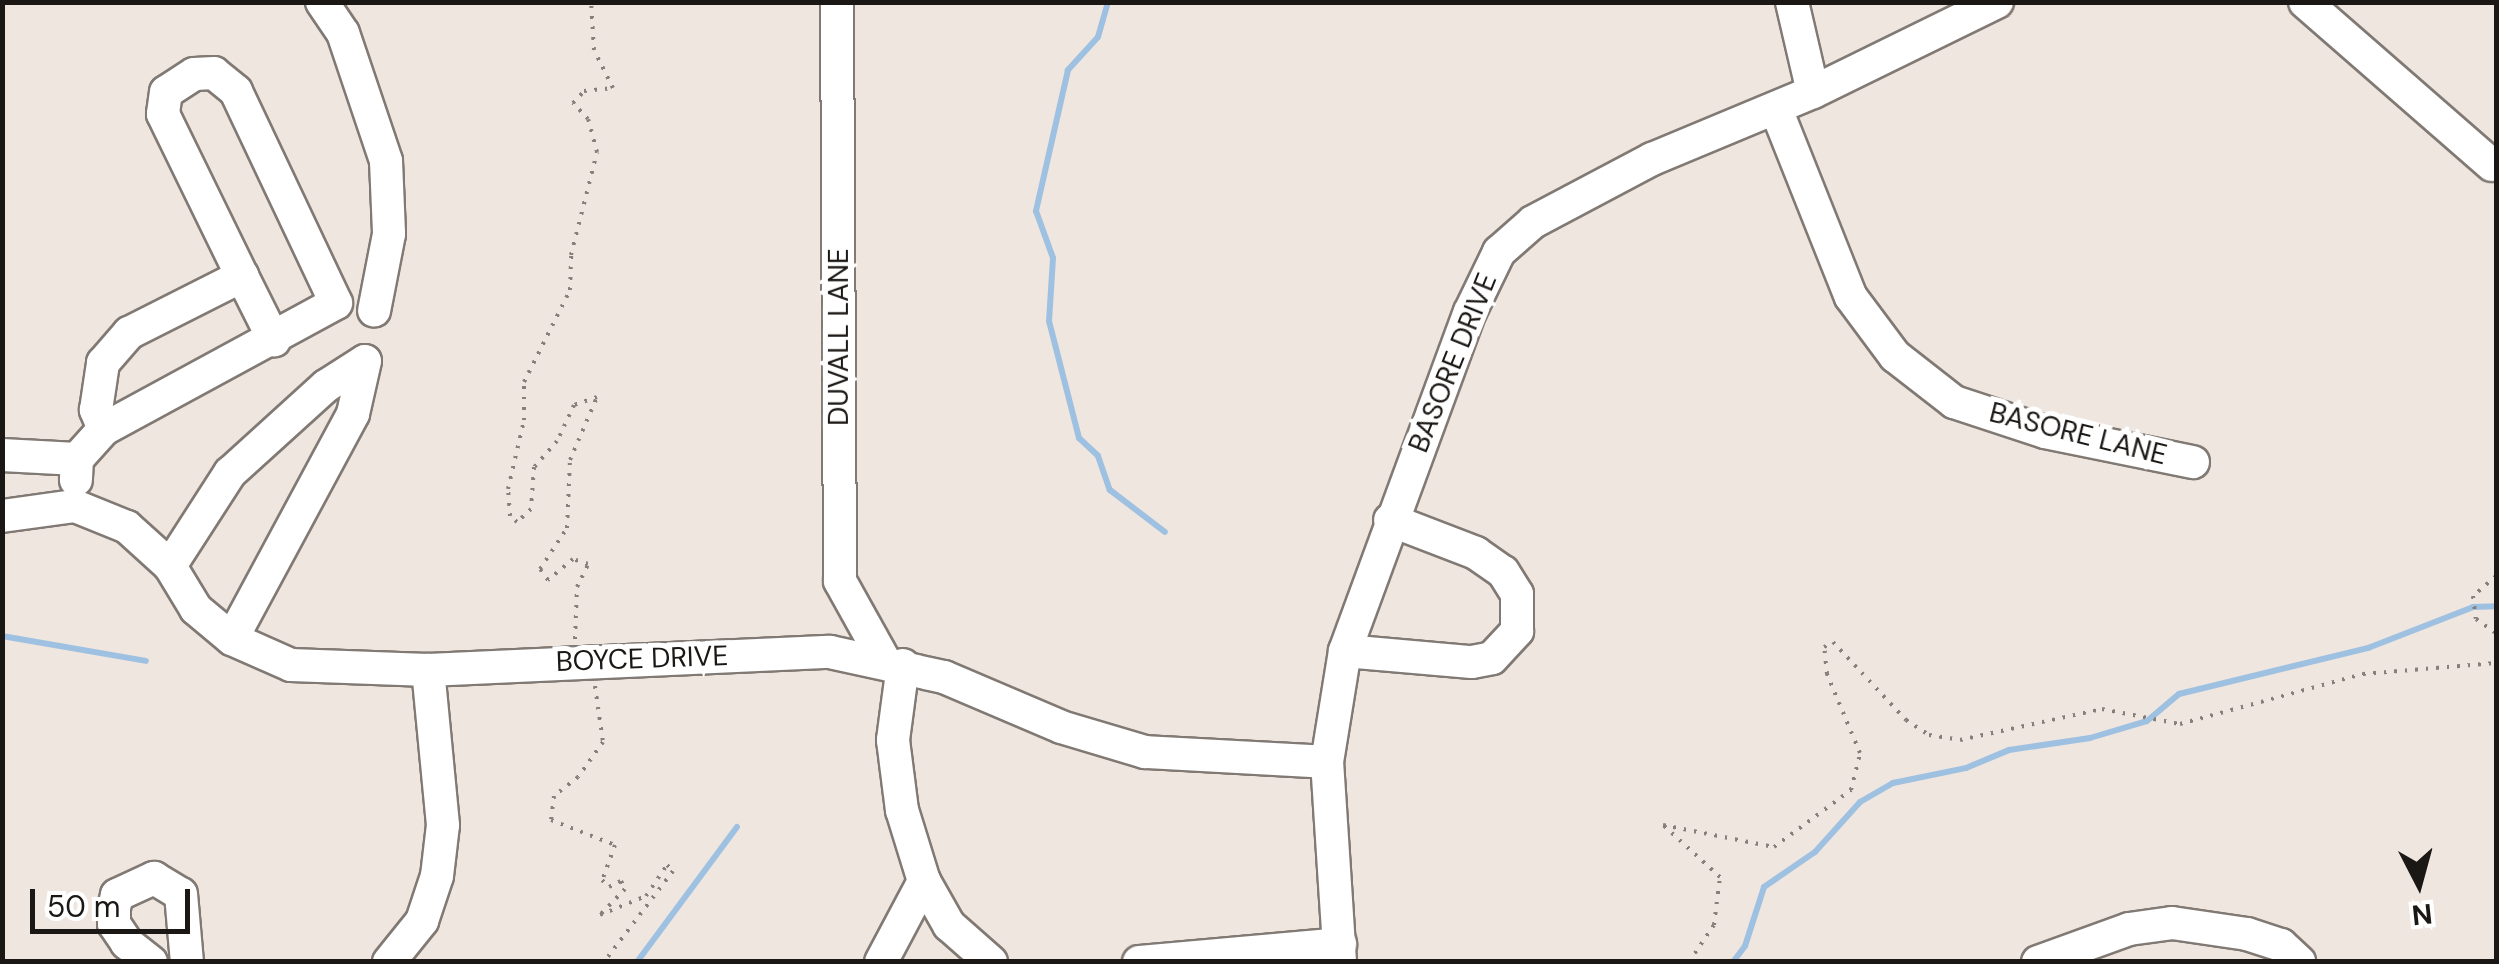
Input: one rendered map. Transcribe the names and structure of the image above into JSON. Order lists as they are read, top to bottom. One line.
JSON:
{"streets":{"street":["DUVALL LANE","BASORE DRIVE","BASORE LANE","BOYCE DRIVE"]},"crossings":[["DUVALL LANE","BOYCE DRIVE"],["BASORE DRIVE","BASORE LANE"],["BASORE DRIVE","BOYCE DRIVE"]],"scale_bar":"50 m","north":"bottom"}
